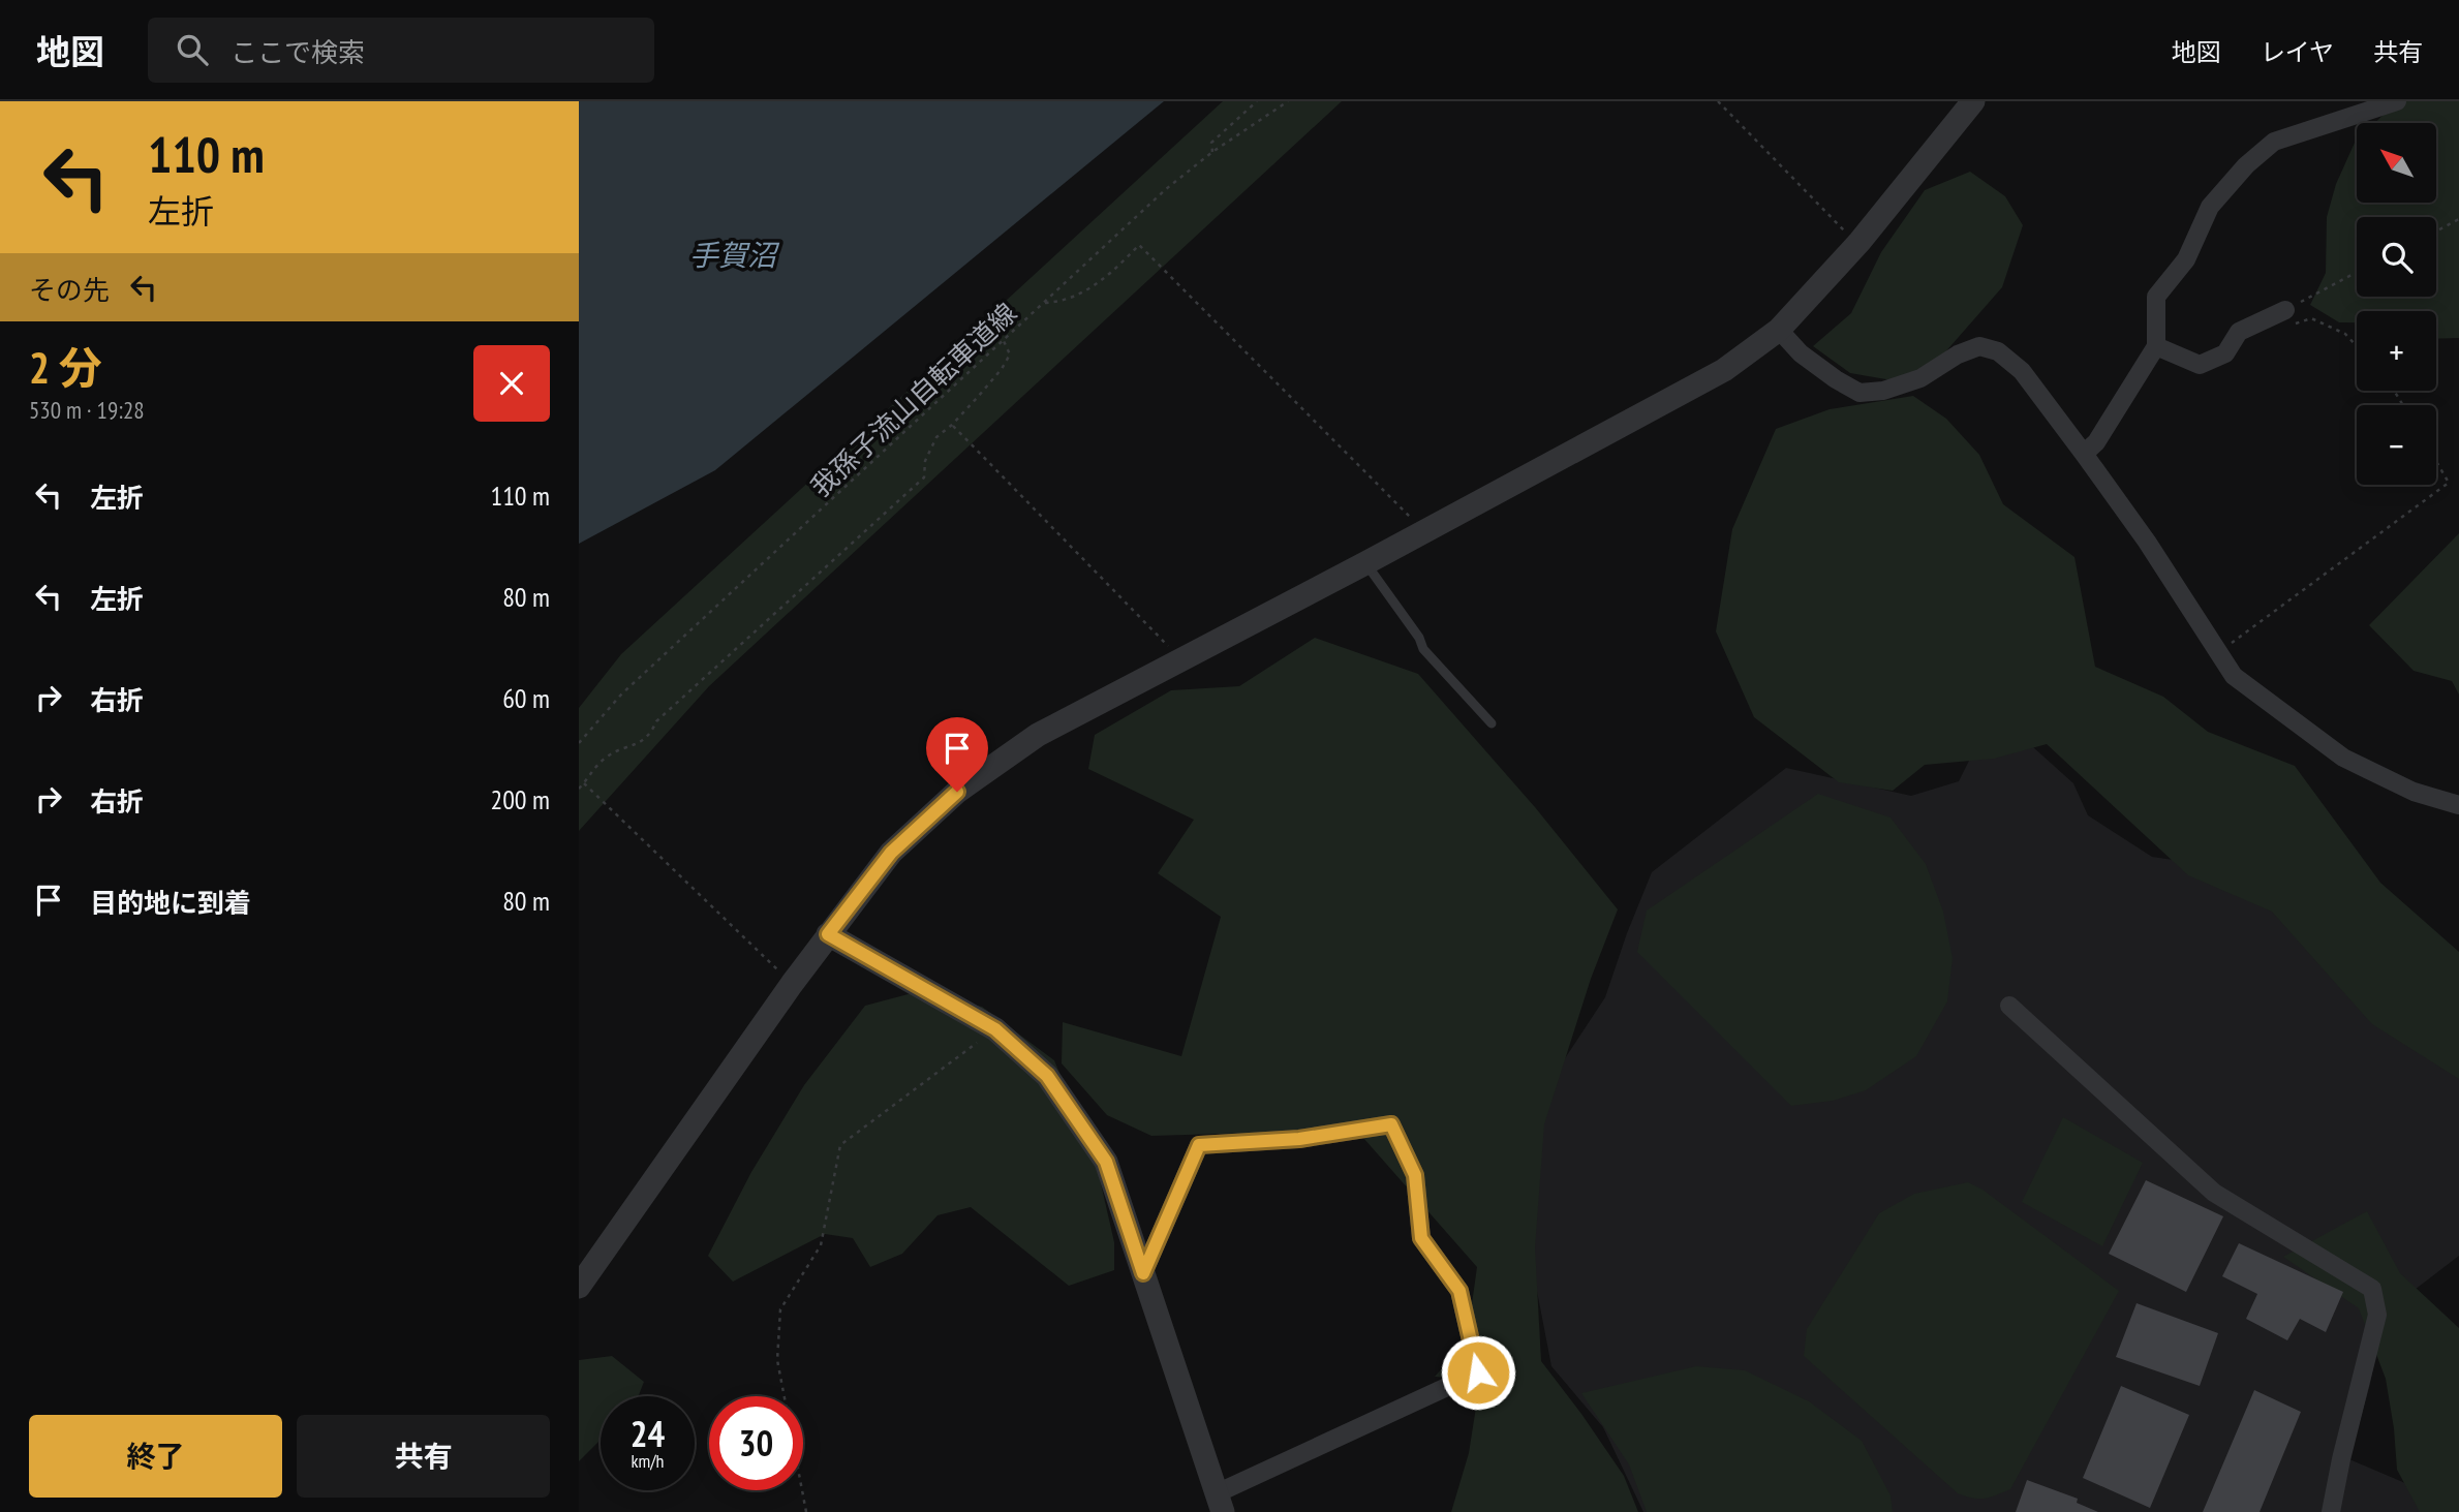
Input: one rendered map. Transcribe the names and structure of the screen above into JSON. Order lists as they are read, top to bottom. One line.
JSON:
{"streets":{"path":["我孫子流山自転車道線"]},"water":["手賀沼"],"north":"top left","page":{"header":"地図","search":"ここで検索","nav":["地図","レイヤ","共有"],"turn":["110 m","左折"],"map_buttons":["+","−"],"then":"その先","heading":["2 分","530 m · 19:28"],"list":[{"name":"左折","value":"110 m"},{"name":"左折","value":"80 m"},{"name":"右折","value":"60 m"},{"name":"右折","value":"200 m"},{"name":"目的地に到着","value":"80 m"}],"speed":"24 km/h","limit":"30","buttons":["終了","共有"]}}
